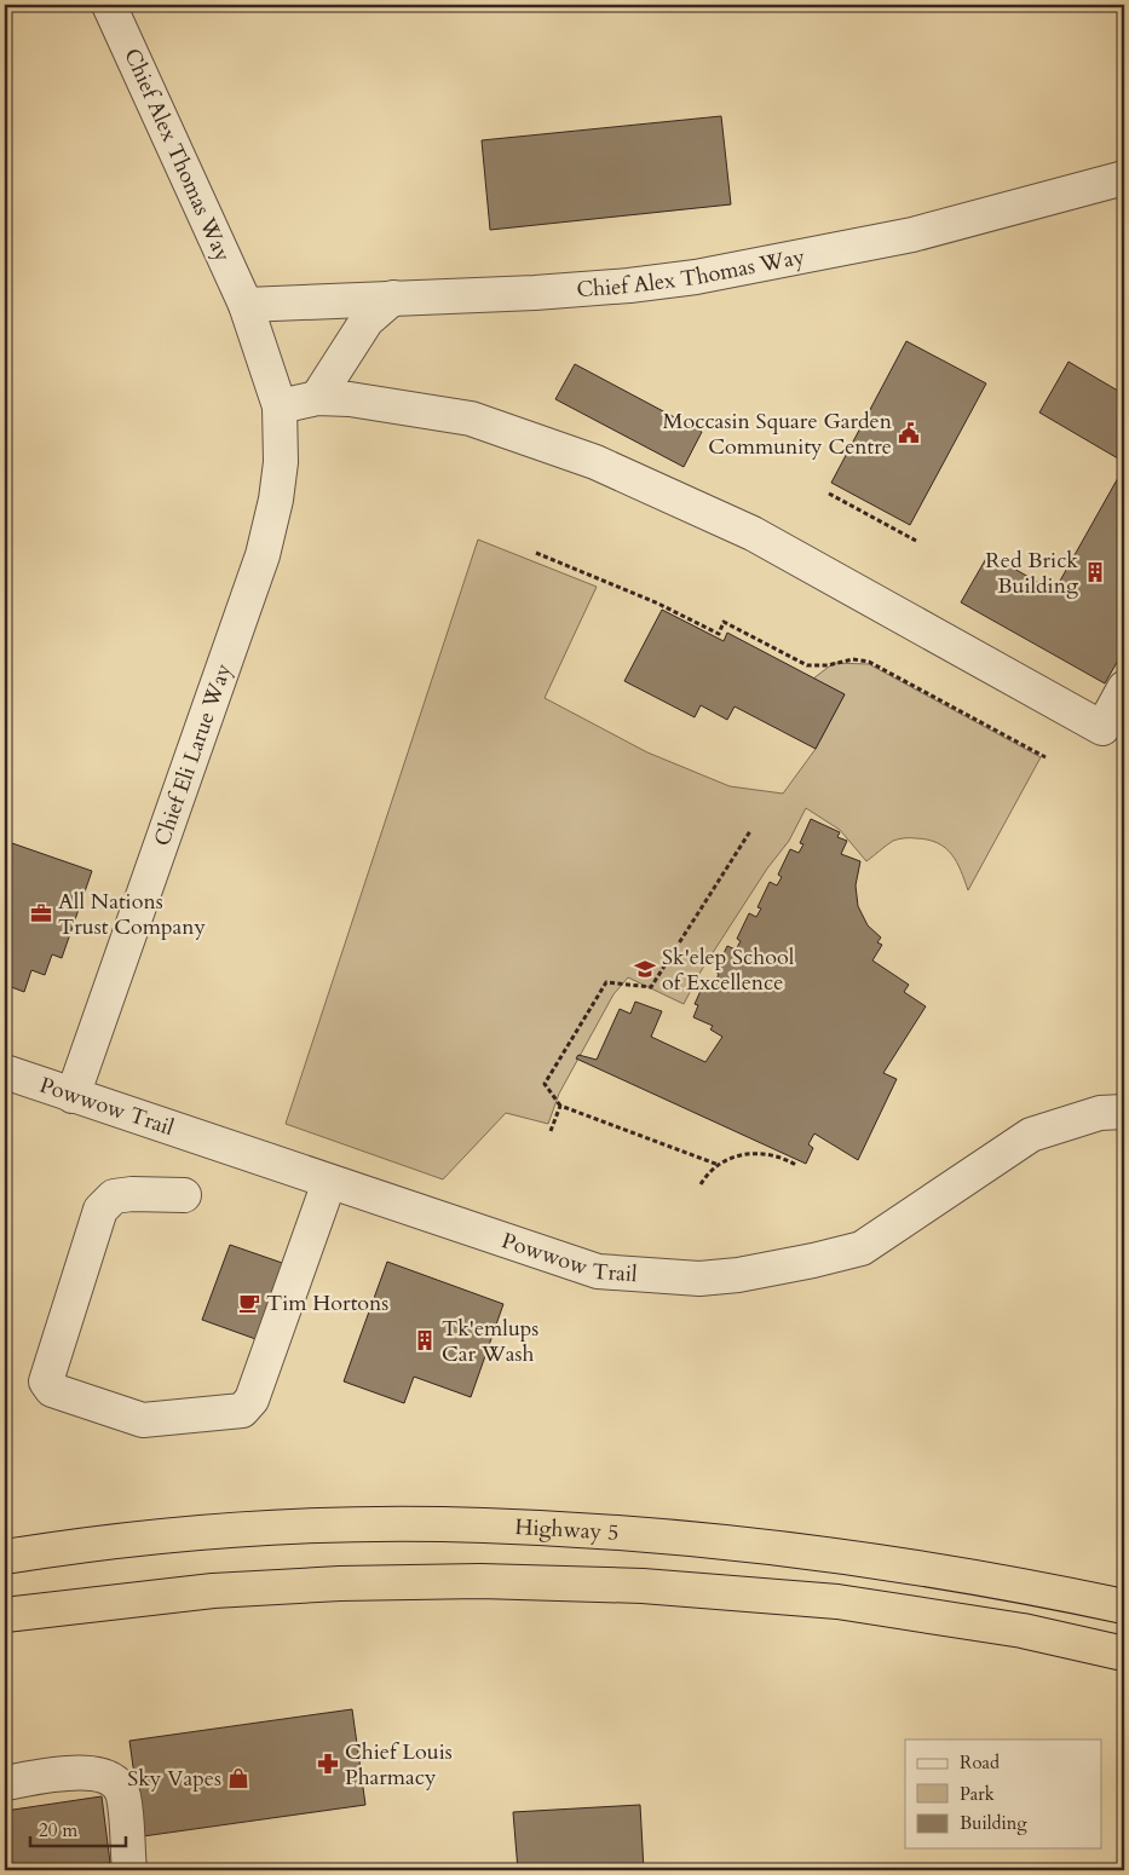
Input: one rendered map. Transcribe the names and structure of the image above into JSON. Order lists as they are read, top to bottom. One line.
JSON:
{"streets":{"highway":["Highway 5"],"street":["Chief Alex Thomas Way","Chief Eli Larue Way","Powwow Trail"]},"crossings":[["Chief Alex Thomas Way","Chief Eli Larue Way"],["Chief Eli Larue Way","Powwow Trail"]],"places":{"public building":["Moccasin Square Garden Community Centre"],"building":["Red Brick Building","Tk'emlups Car Wash"],"office":["All Nations Trust Company"],"school or university":["Sk'elep School of Excellence"],"cafe":["Tim Hortons"],"pharmacy":["Chief Louis Pharmacy"],"shop":["Sky Vapes"]},"legend":["Road","Park","Building"],"scale_bar":"20 m"}
